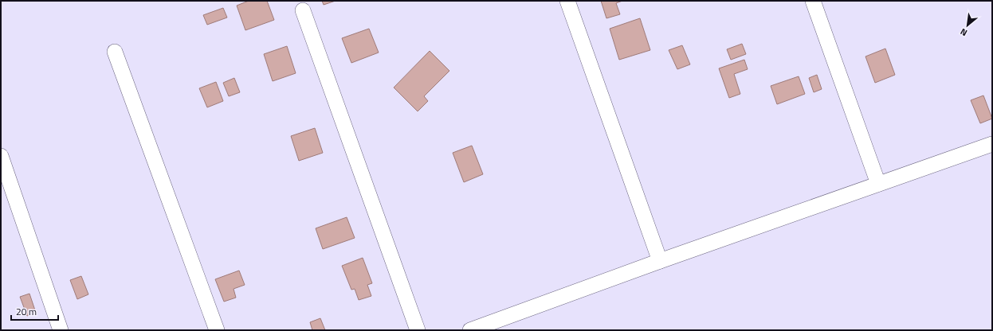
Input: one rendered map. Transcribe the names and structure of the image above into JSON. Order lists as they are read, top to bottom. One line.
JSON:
{"scale_bar":"20 m","north":"bottom left"}
